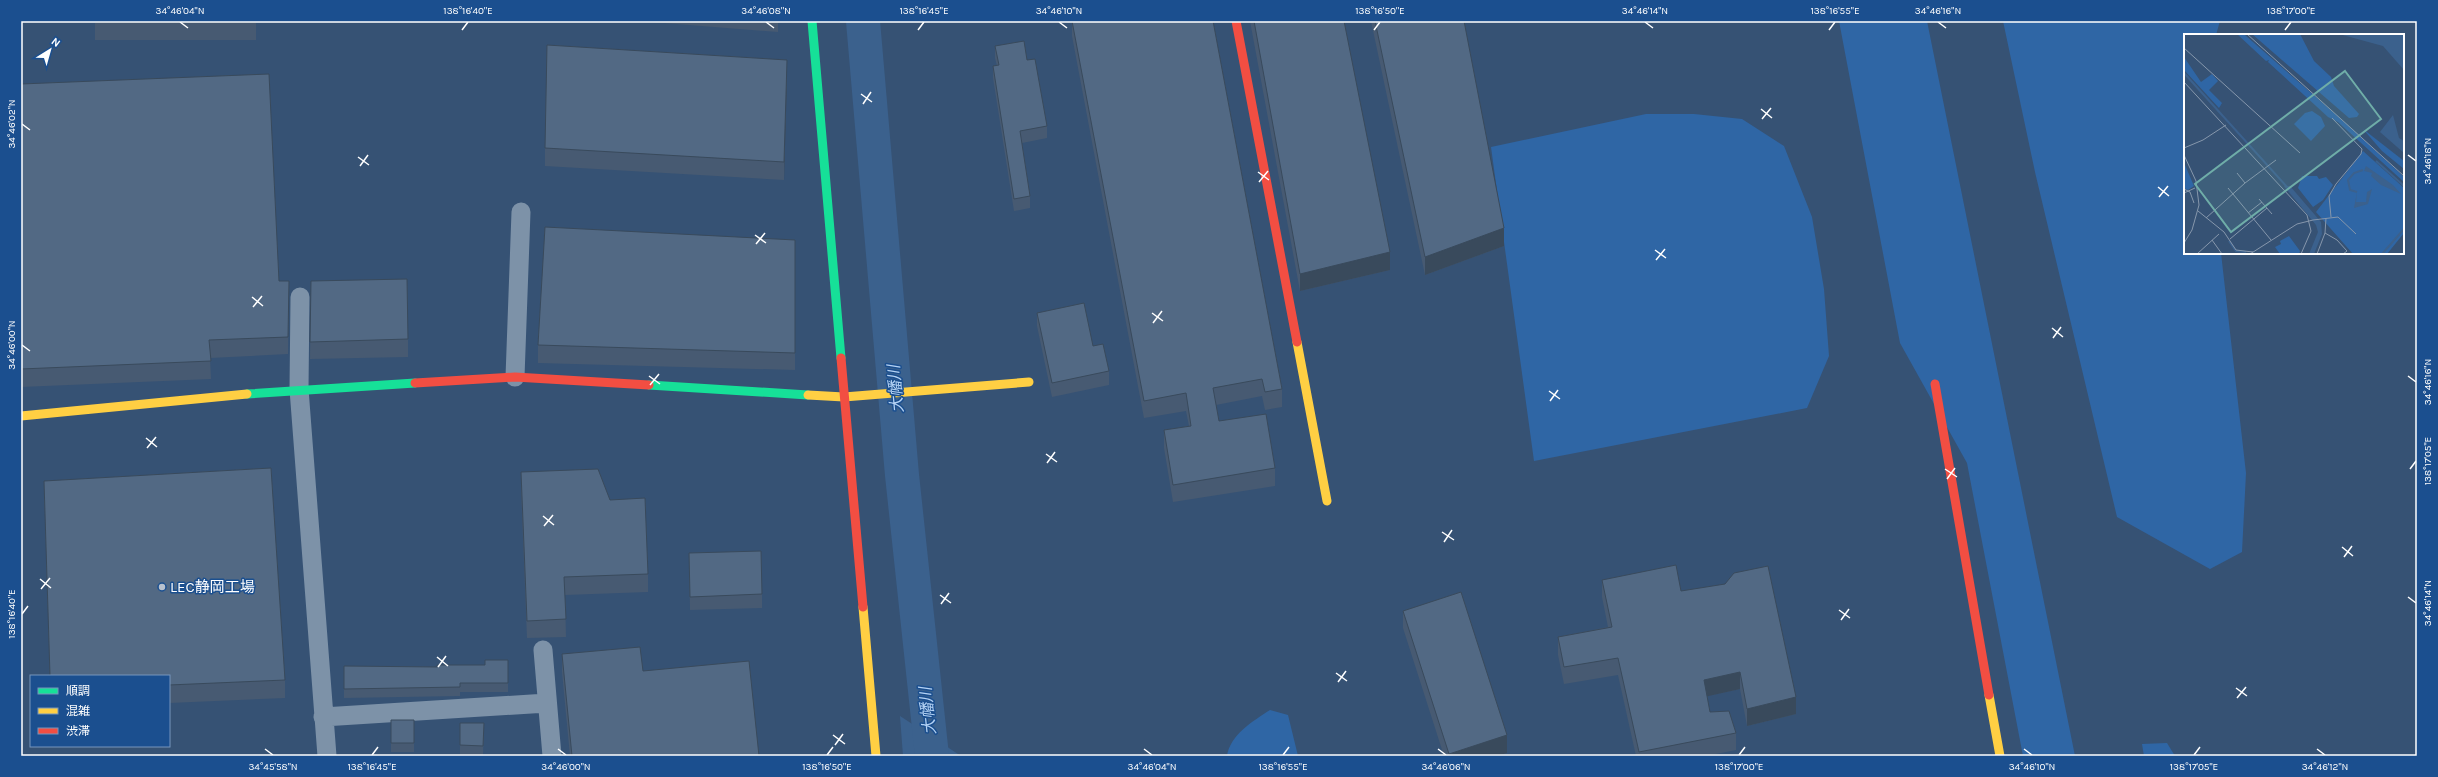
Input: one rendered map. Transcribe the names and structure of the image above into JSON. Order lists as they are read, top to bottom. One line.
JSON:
{"water":["大幡川"],"places":["LEC静岡工場"],"legend":["順調","混雑","渋滞"],"north":"top right","coordinates":["34°46'04\"N","138°16'40\"E","34°46'08\"N","138°16'45\"E","34°46'10\"N","138°16'50\"E","34°46'14\"N","138°16'55\"E","34°46'16\"N","138°17'00\"E","34°46'02\"N","34°46'18\"N","34°46'00\"N","138°17'05\"E","34°45'58\"N","34°46'06\"N","34°46'12\"N"]}
